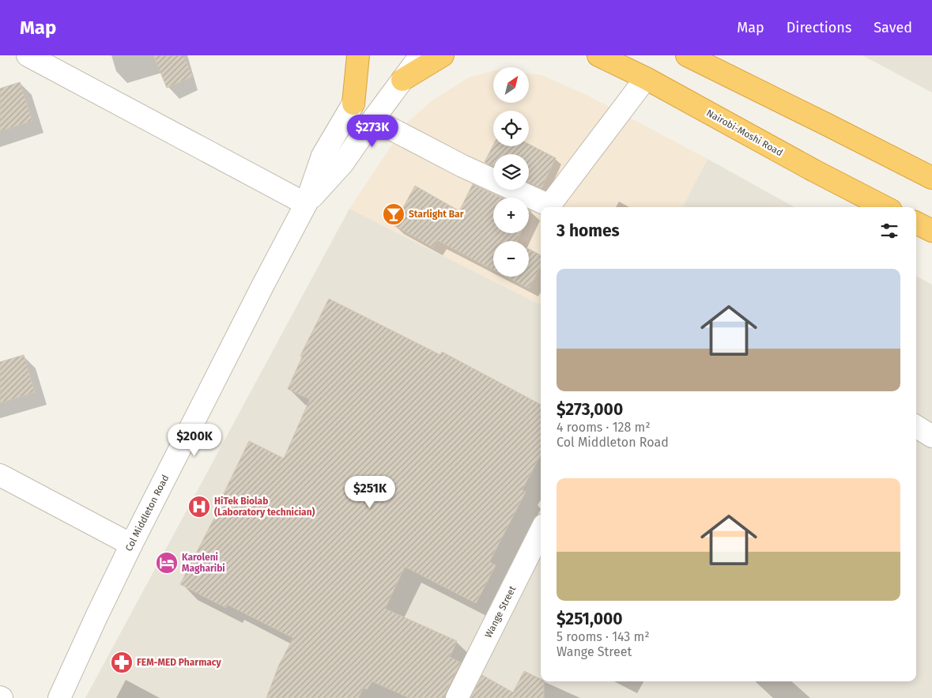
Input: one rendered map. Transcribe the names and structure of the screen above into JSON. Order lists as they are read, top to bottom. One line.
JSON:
{"streets":{"highway":["Nairobi-Moshi Road"],"street":["Col Middleton Road","Wange Street"]},"places":{"bar":["Starlight Bar"],"hospital":["HiTek Biolab (Laboratory technician)"],"hotel":["Karoleni Magharibi"],"pharmacy":["FEM-MED Pharmacy"]},"north":"top right","page":{"header":"Map","nav":["Map","Directions","Saved"],"map_buttons":["+","−"],"price":["$273K","$200K","$251K"],"heading":"3 homes","list":[{"name":"$273,000","note":"4 rooms · 128 m² · Col Middleton Road"},{"name":"$251,000","note":"5 rooms · 143 m² · Wange Street"}]}}
